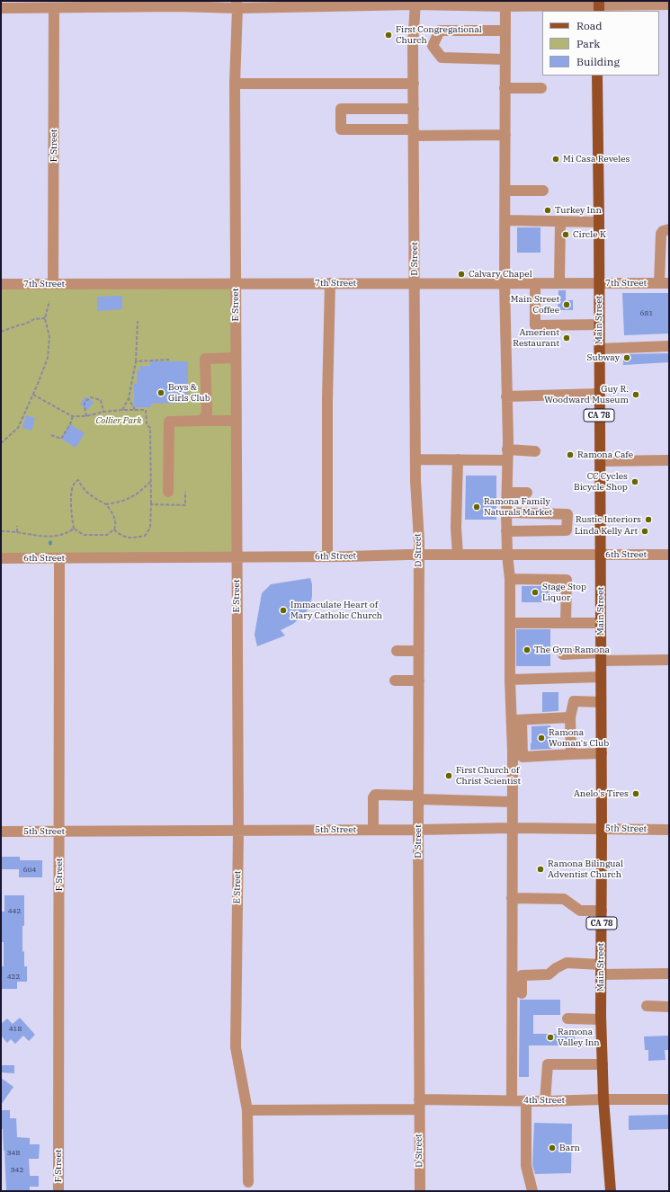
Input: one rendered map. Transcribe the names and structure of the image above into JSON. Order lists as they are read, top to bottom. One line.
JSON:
{"streets":{"main road":["Main Street","CA 78"],"street":["F Street","D Street","7th Street","E Street","6th Street","5th Street","4th Street"]},"crossings":[["F Street","7th Street"],["F Street","6th Street"],["F Street","5th Street"],["D Street","7th Street"],["D Street","6th Street"],["D Street","5th Street"],["D Street","4th Street"],["7th Street","E Street"],["7th Street","Main Street"],["E Street","6th Street"],["E Street","5th Street"],["E Street","4th Street"],["Main Street","6th Street"],["Main Street","5th Street"],["Main Street","4th Street"]],"parks":["Collier Park"],"places":["First Congregational Church","Mi Casa Reveles","Turkey Inn","Circle K","Calvary Chapel","Main Street Coffee","Amerient Restaurant","Subway","Boys & Girls Club","Guy R. Woodward Museum","Ramona Cafe","CC Cycles Bicycle Shop","Ramona Family Naturals Market","Rustic Interiors","Linda Kelly Art","Stage Stop Liquor","Immaculate Heart of Mary Catholic Church","The Gym Ramona","Ramona Woman's Club","First Church of Christ Scientist","Anelo's Tires","Ramona Bilingual Adventist Church","Ramona Valley Inn","Barn"],"house_numbers":["681","604","442","422","418","348","342"],"legend":["Road","Park","Building"]}
